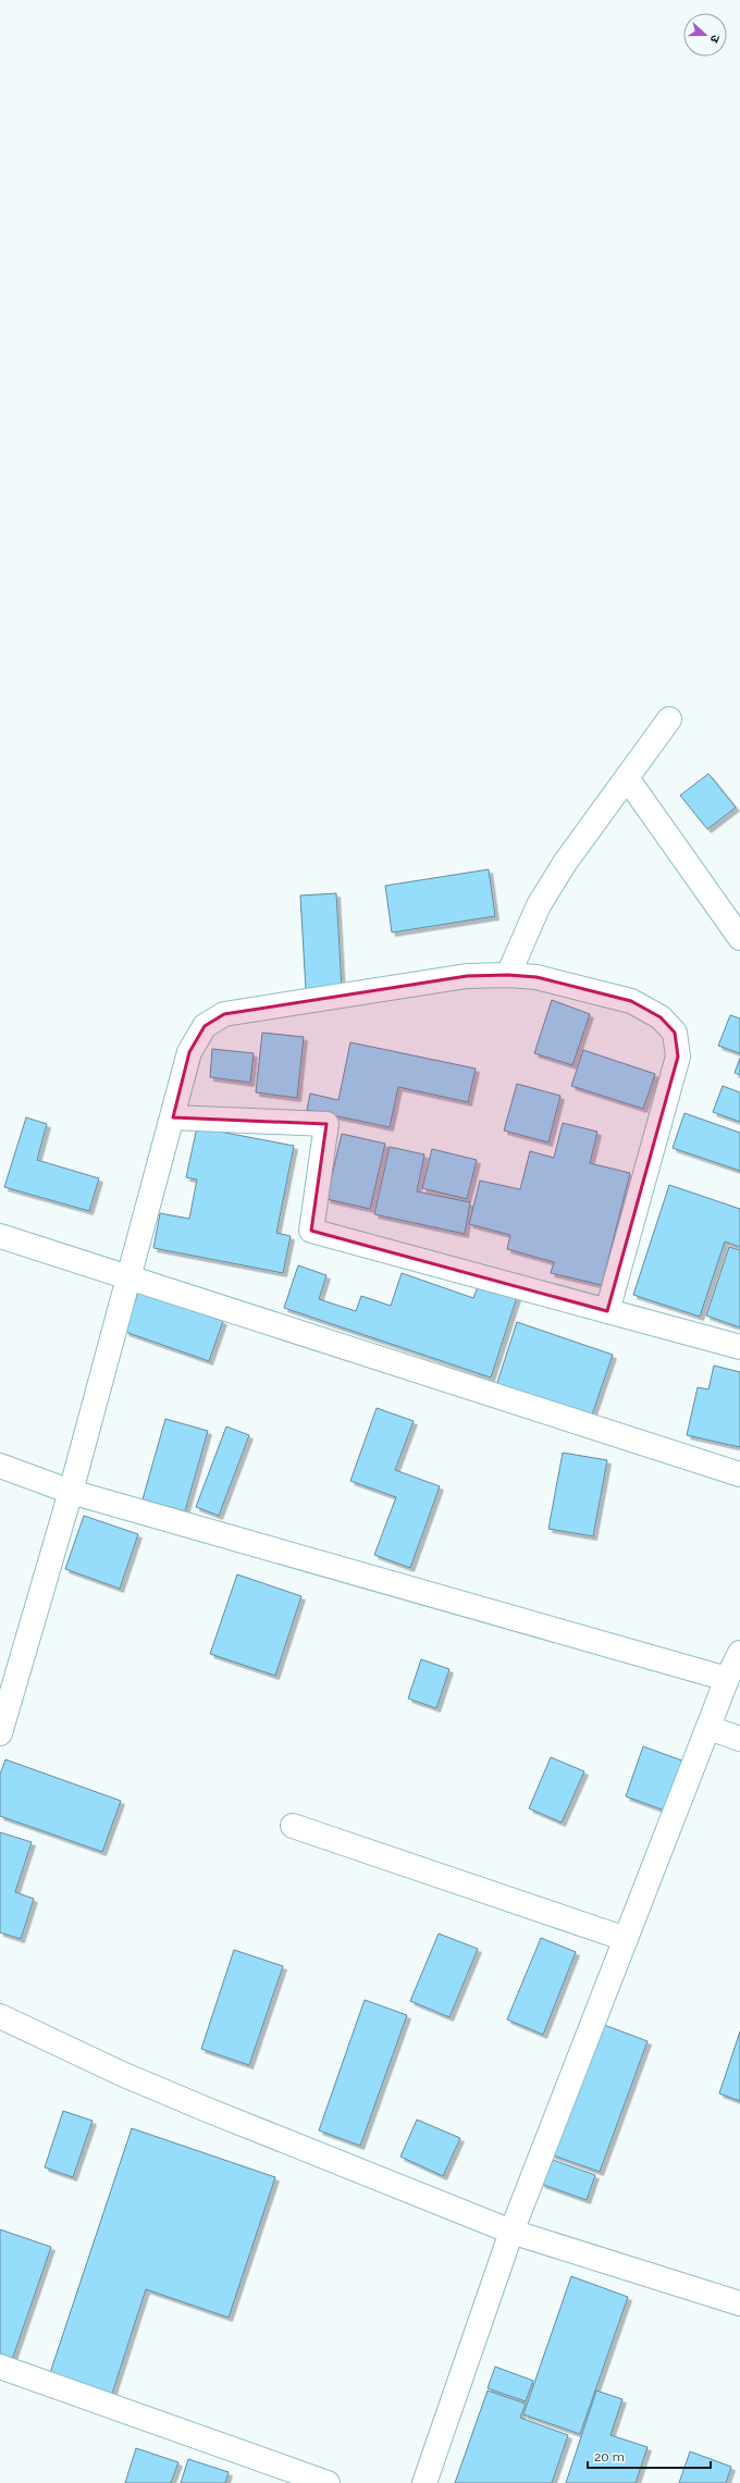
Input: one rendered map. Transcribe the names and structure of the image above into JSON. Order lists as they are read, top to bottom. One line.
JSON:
{"scale_bar":"20 m","north":"right"}
